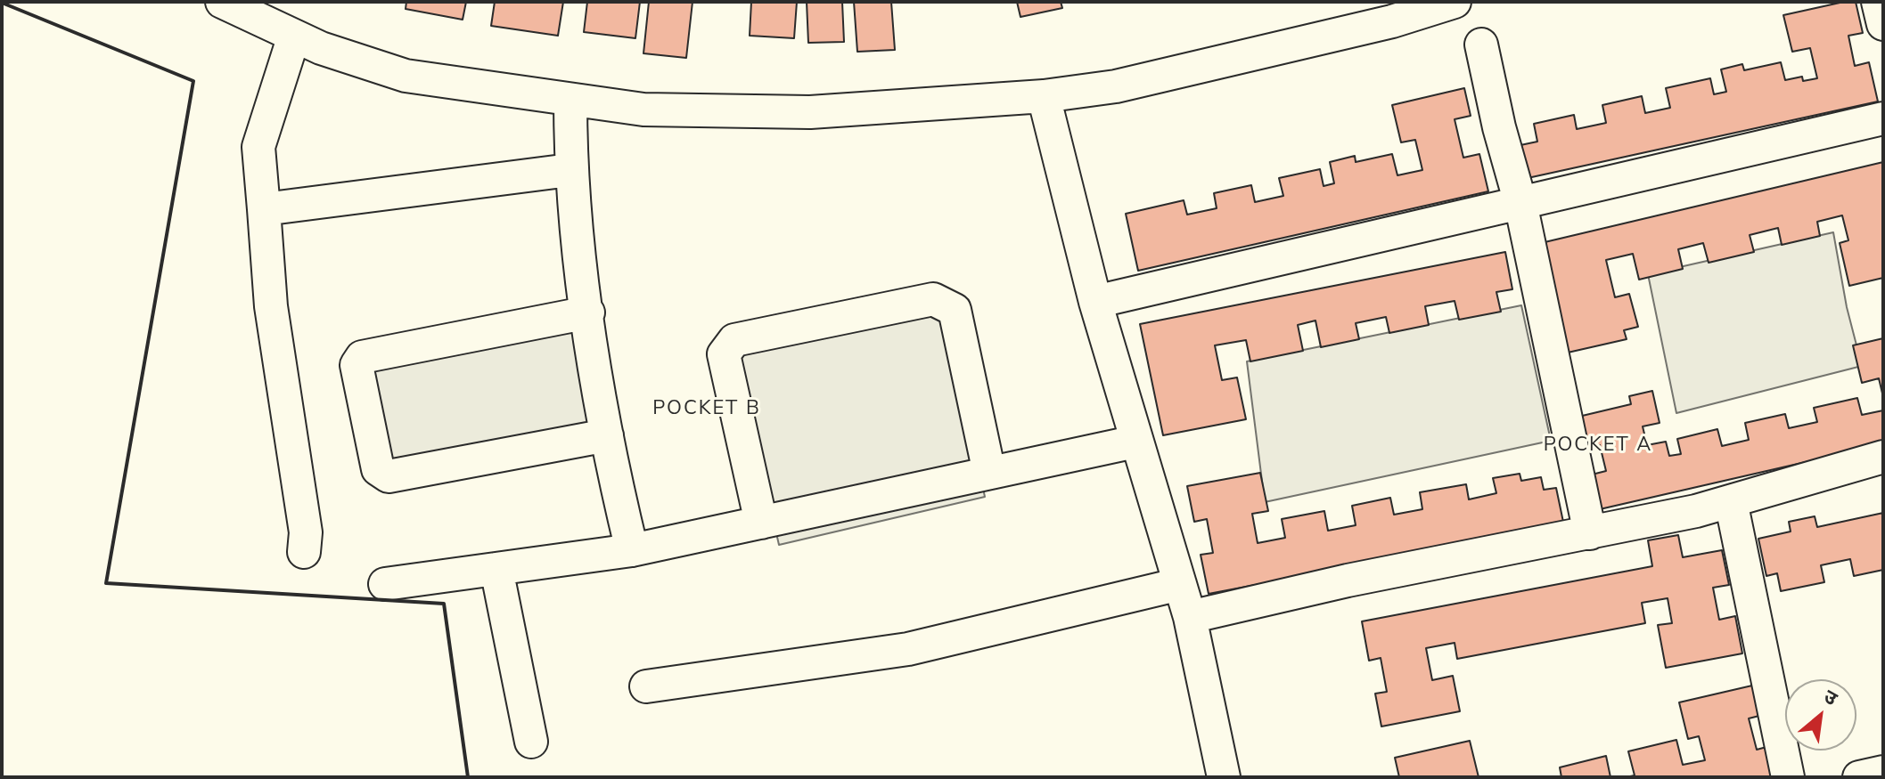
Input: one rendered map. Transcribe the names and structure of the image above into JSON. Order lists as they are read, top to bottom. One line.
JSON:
{"districts":["POCKET B","POCKET A"],"north":"top right"}
